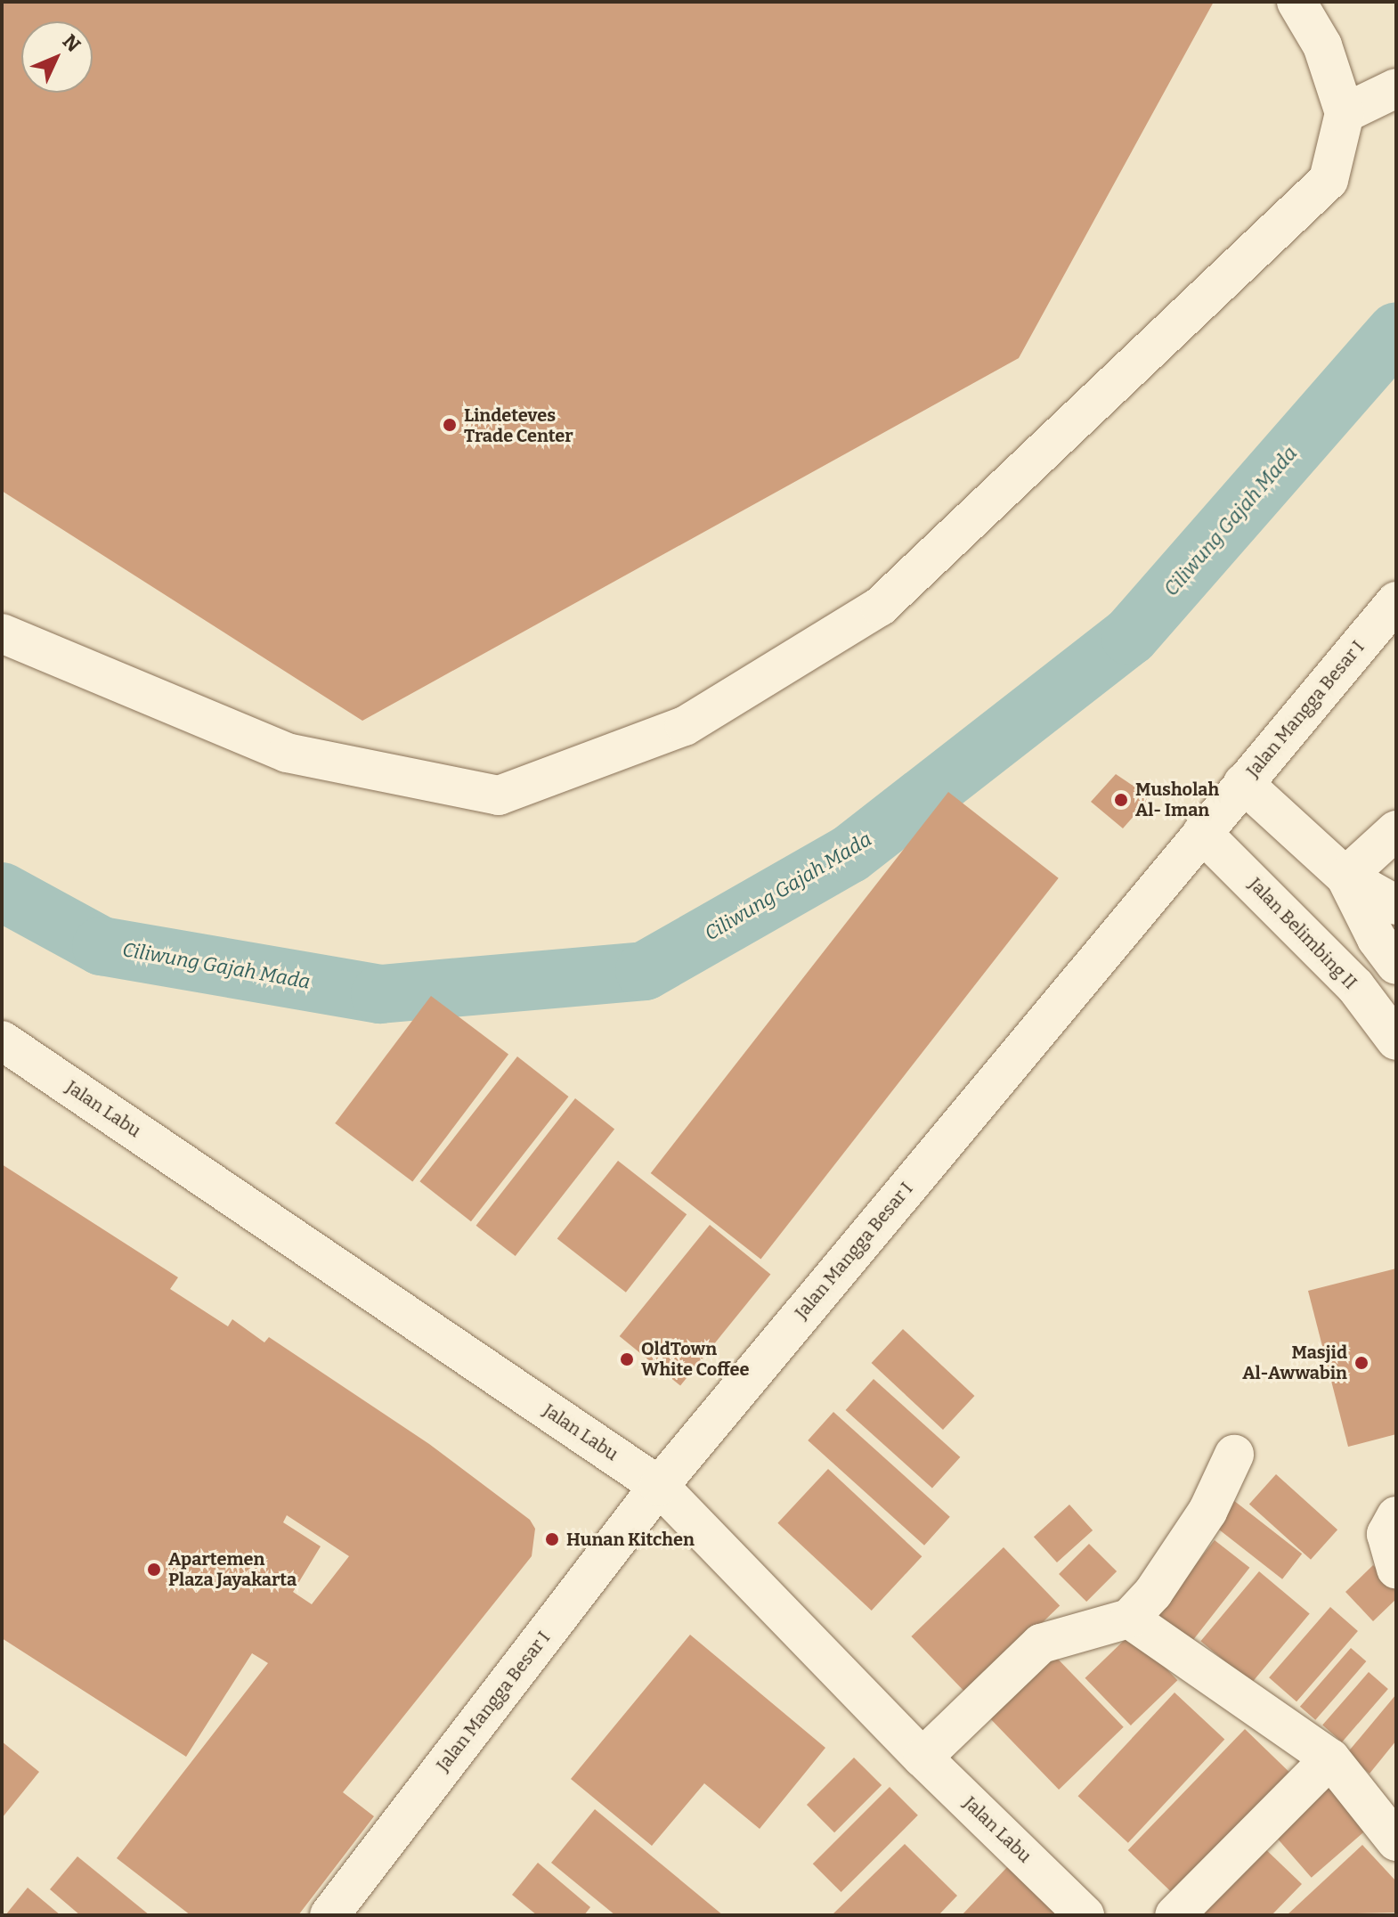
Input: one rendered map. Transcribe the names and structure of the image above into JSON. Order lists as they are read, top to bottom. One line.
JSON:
{"streets":{"street":["Jalan Mangga Besar I","Jalan Belimbing II","Jalan Labu"]},"crossings":[["Jalan Mangga Besar I","Jalan Belimbing II"],["Jalan Mangga Besar I","Jalan Labu"]],"water":["Ciliwung Gajah Mada"],"places":["Lindeteves Trade Center","Musholah Al- Iman","OldTown White Coffee","Masjid Al-Awwabin","Hunan Kitchen","Apartemen Plaza Jayakarta"],"north":"top right"}
